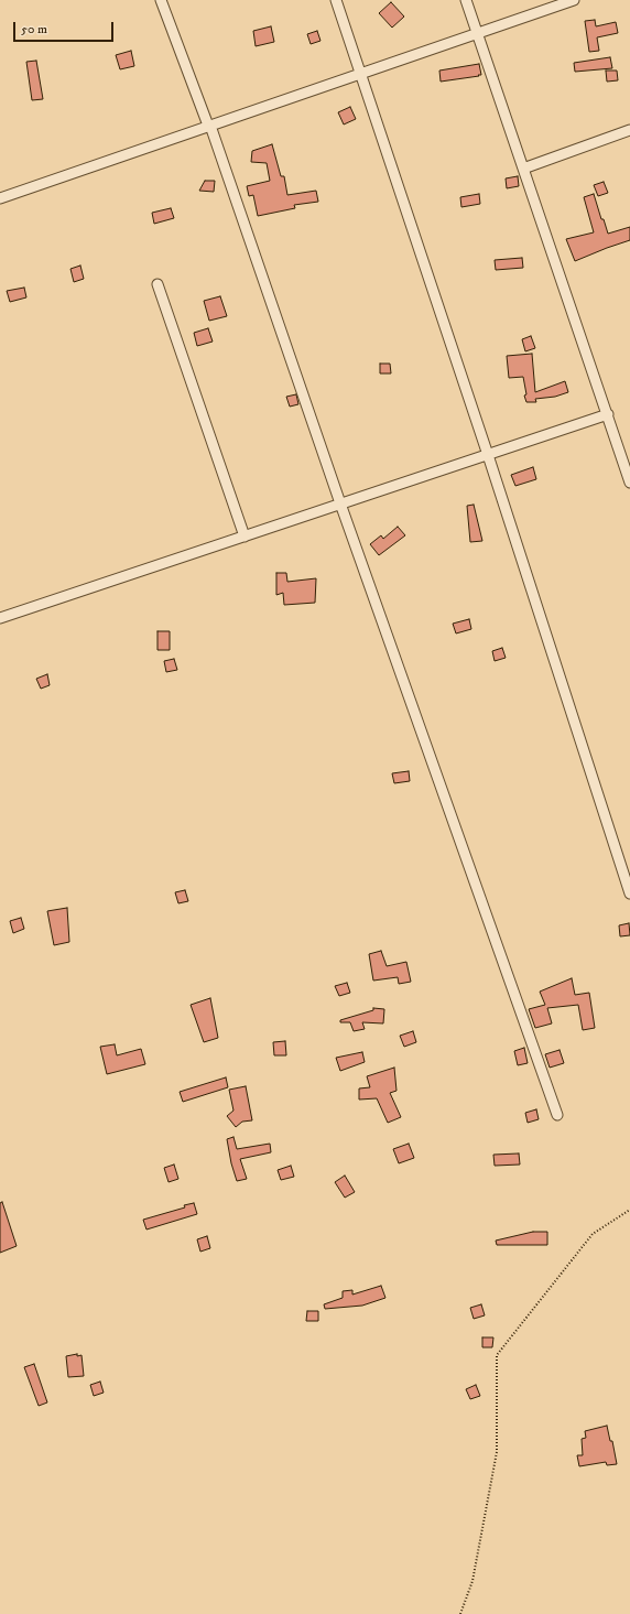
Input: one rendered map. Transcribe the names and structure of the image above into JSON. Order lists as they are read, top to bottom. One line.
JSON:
{"scale_bar":"50 m"}
